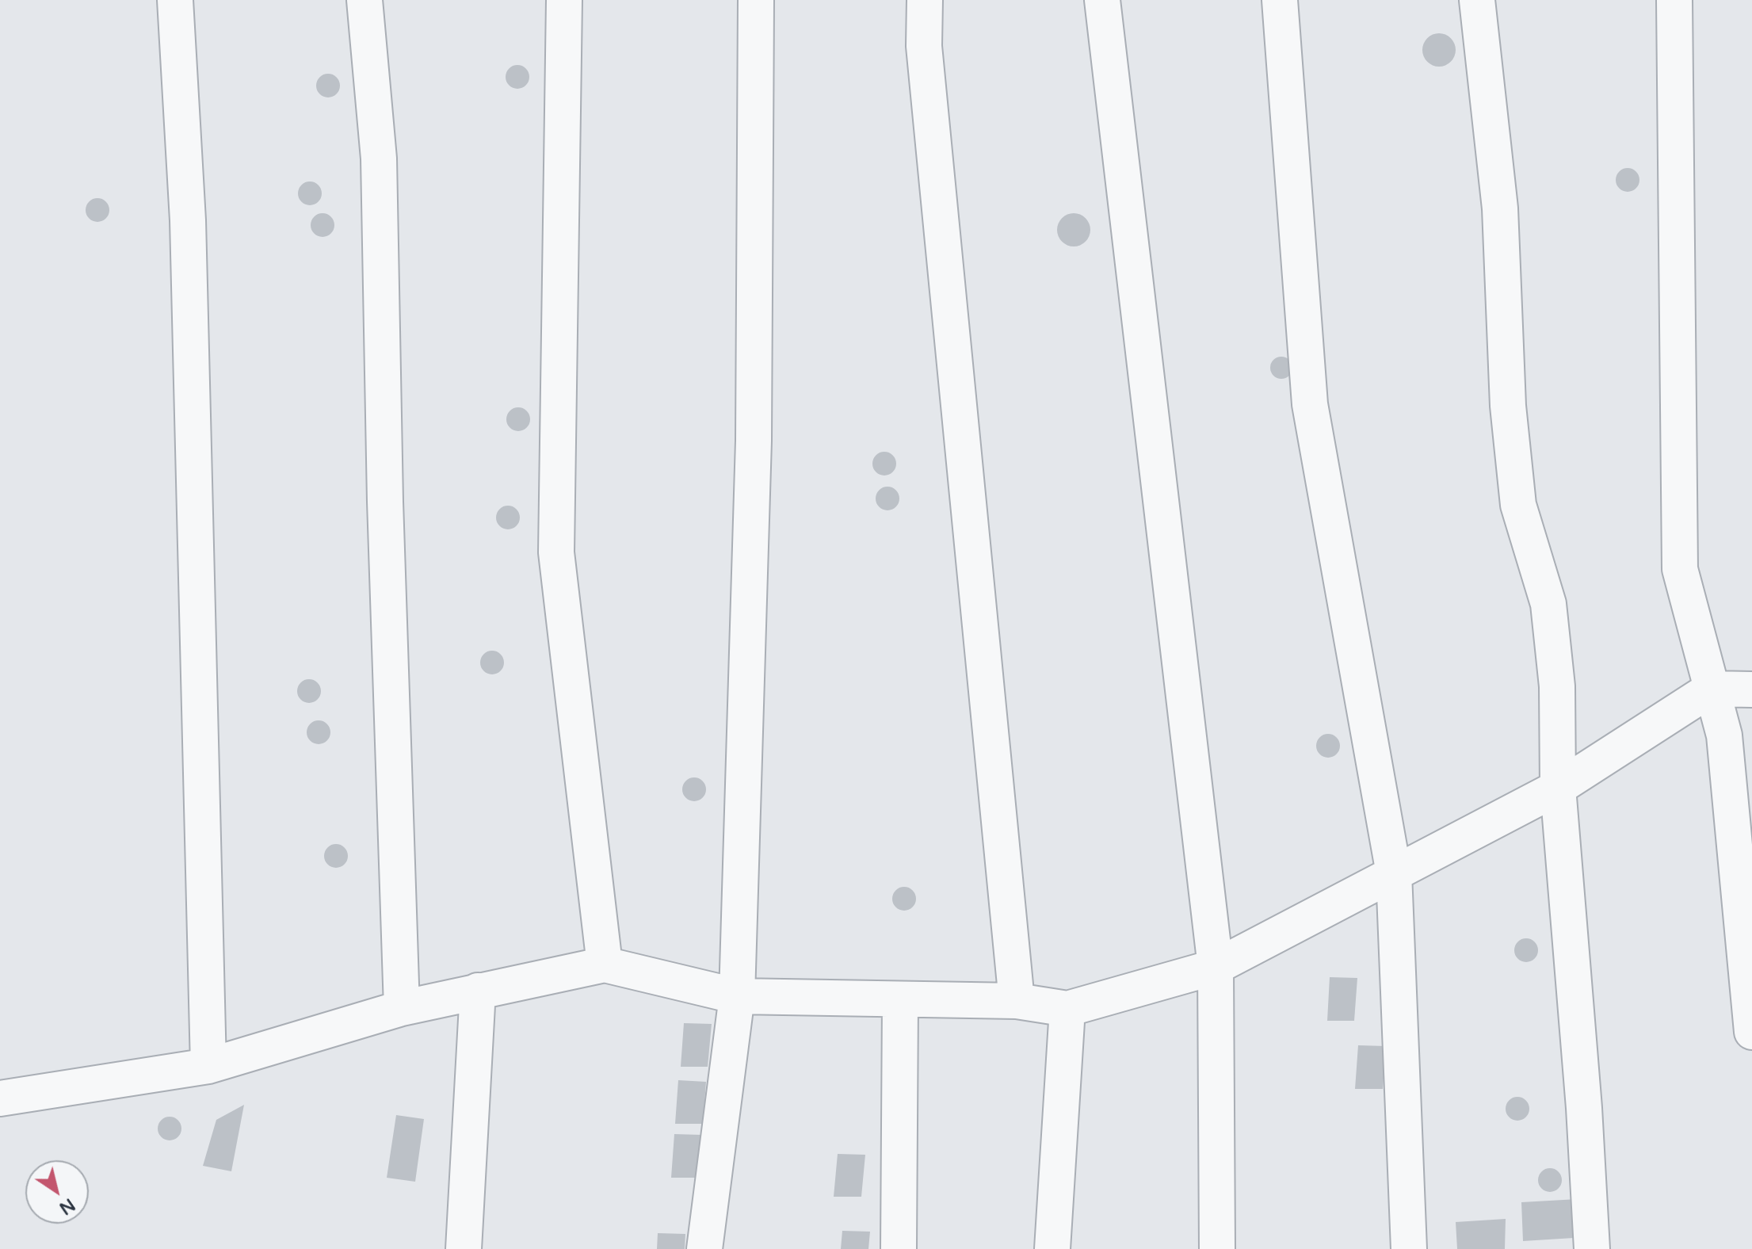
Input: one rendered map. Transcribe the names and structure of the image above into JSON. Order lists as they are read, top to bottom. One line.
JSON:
{"north":"bottom right"}
